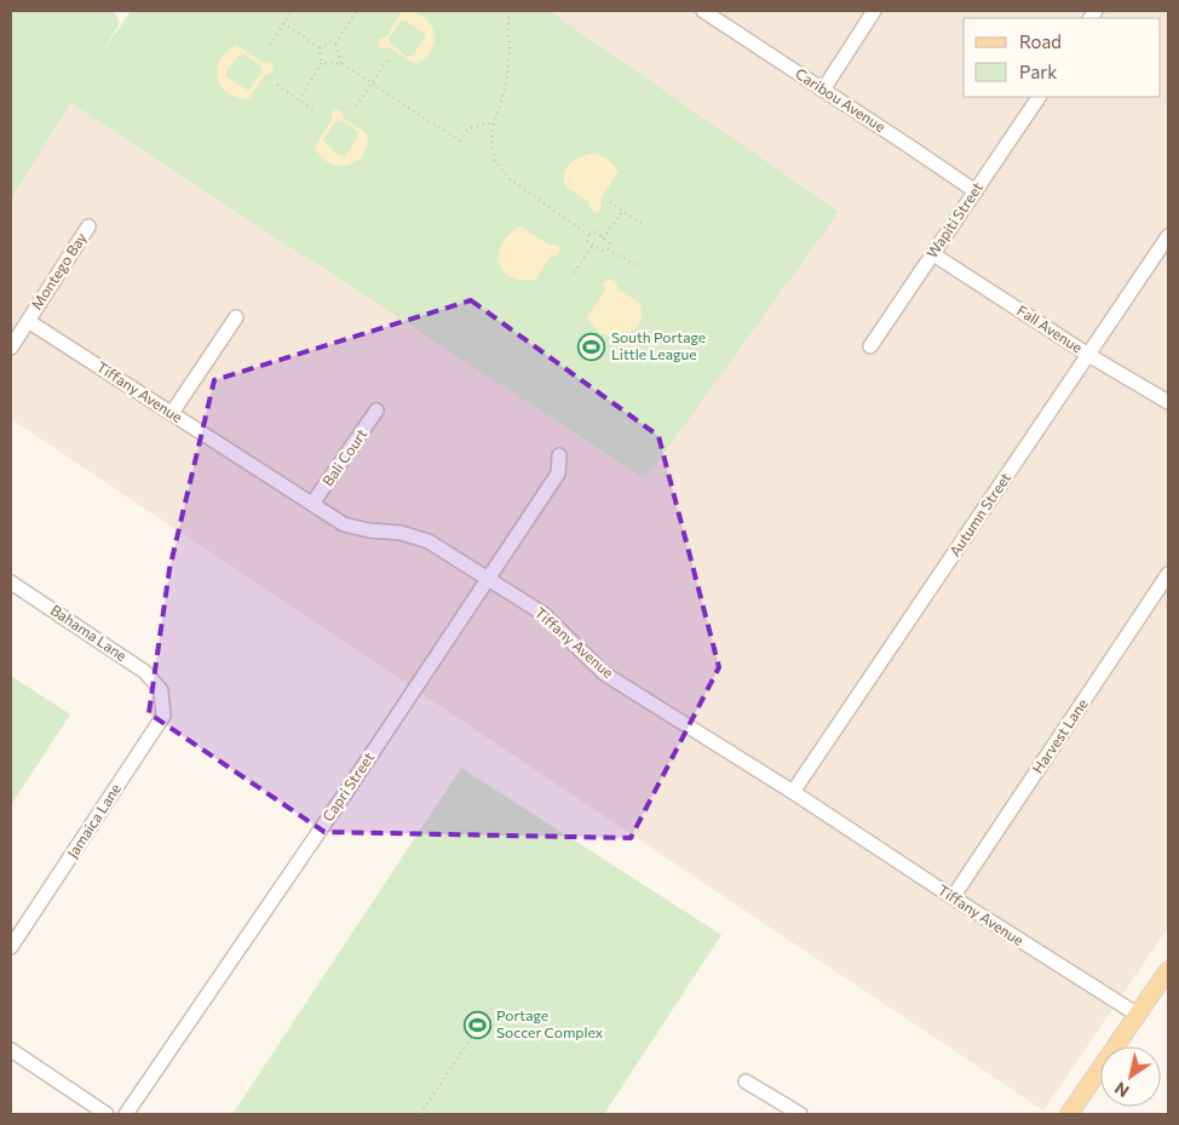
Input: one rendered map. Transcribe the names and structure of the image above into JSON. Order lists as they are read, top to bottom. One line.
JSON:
{"streets":{"street":["Caribou Avenue","Wapiti Street","Montego Bay","Fall Avenue","Tiffany Avenue","Bali Court","Autumn Street","Bahama Lane","Harvest Lane","Capri Street","Jamaica Lane"]},"crossings":[["Caribou Avenue","Wapiti Street"],["Wapiti Street","Fall Avenue"],["Montego Bay","Tiffany Avenue"],["Fall Avenue","Autumn Street"],["Tiffany Avenue","Bali Court"],["Tiffany Avenue","Autumn Street"],["Tiffany Avenue","Harvest Lane"],["Tiffany Avenue","Capri Street"],["Bahama Lane","Jamaica Lane"]],"places":{"sports":["South Portage Little League","Portage Soccer Complex"]},"legend":["Road","Park"],"north":"bottom left"}
